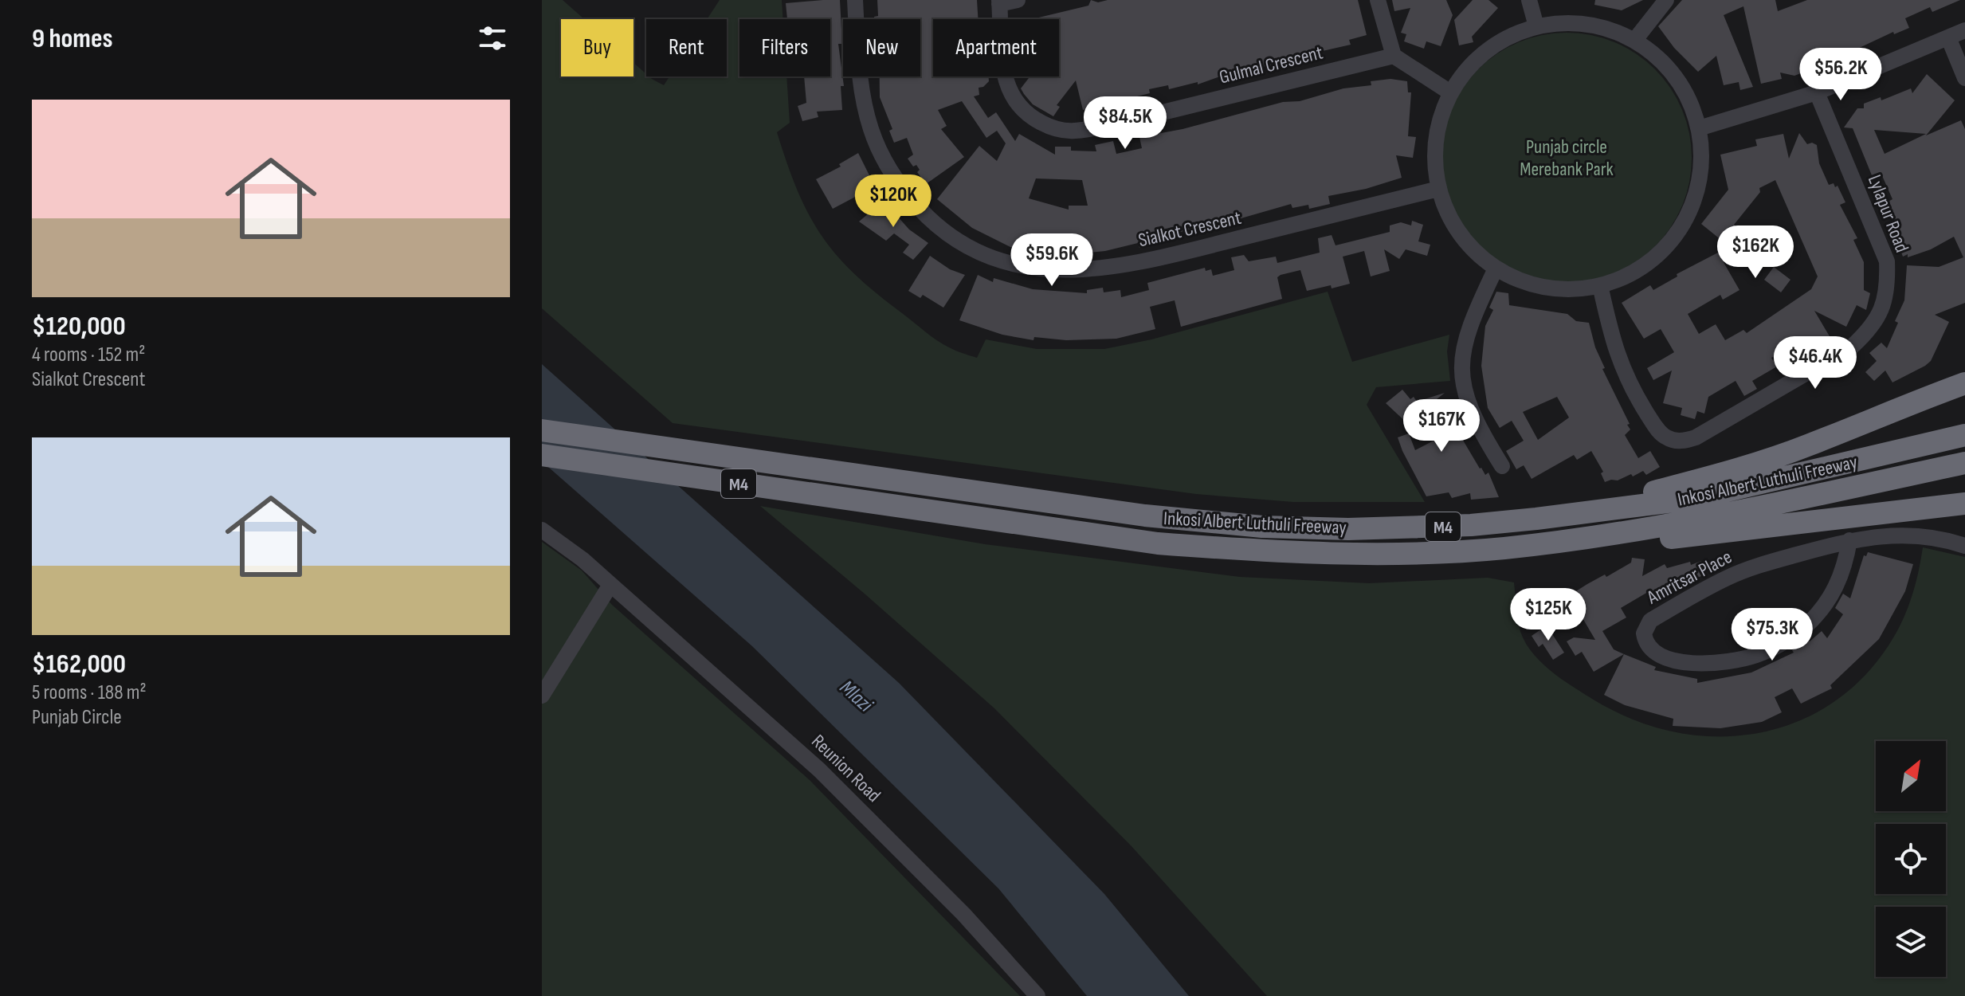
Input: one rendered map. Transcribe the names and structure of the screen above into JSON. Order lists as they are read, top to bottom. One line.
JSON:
{"streets":{"highway":["Inkosi Albert Luthuli Freeway","M4"],"street":["Gulmal Crescent","Lylapur Road","Sialkot Crescent","Amritsar Place","Reunion Road"]},"water":["Mlazi"],"parks":["Punjab circle Merebank Park"],"north":"top right","page":{"heading":"9 homes","chip":["Buy","Rent","Filters","New","Apartment"],"price":["$56.2K","$84.5K","$120K","$162K","$59.6K","$46.4K","$167K","$125K","$75.3K"],"list":[{"name":"$120,000","note":"4 rooms · 152 m² · Sialkot Crescent"},{"name":"$162,000","note":"5 rooms · 188 m² · Punjab Circle"}]}}
